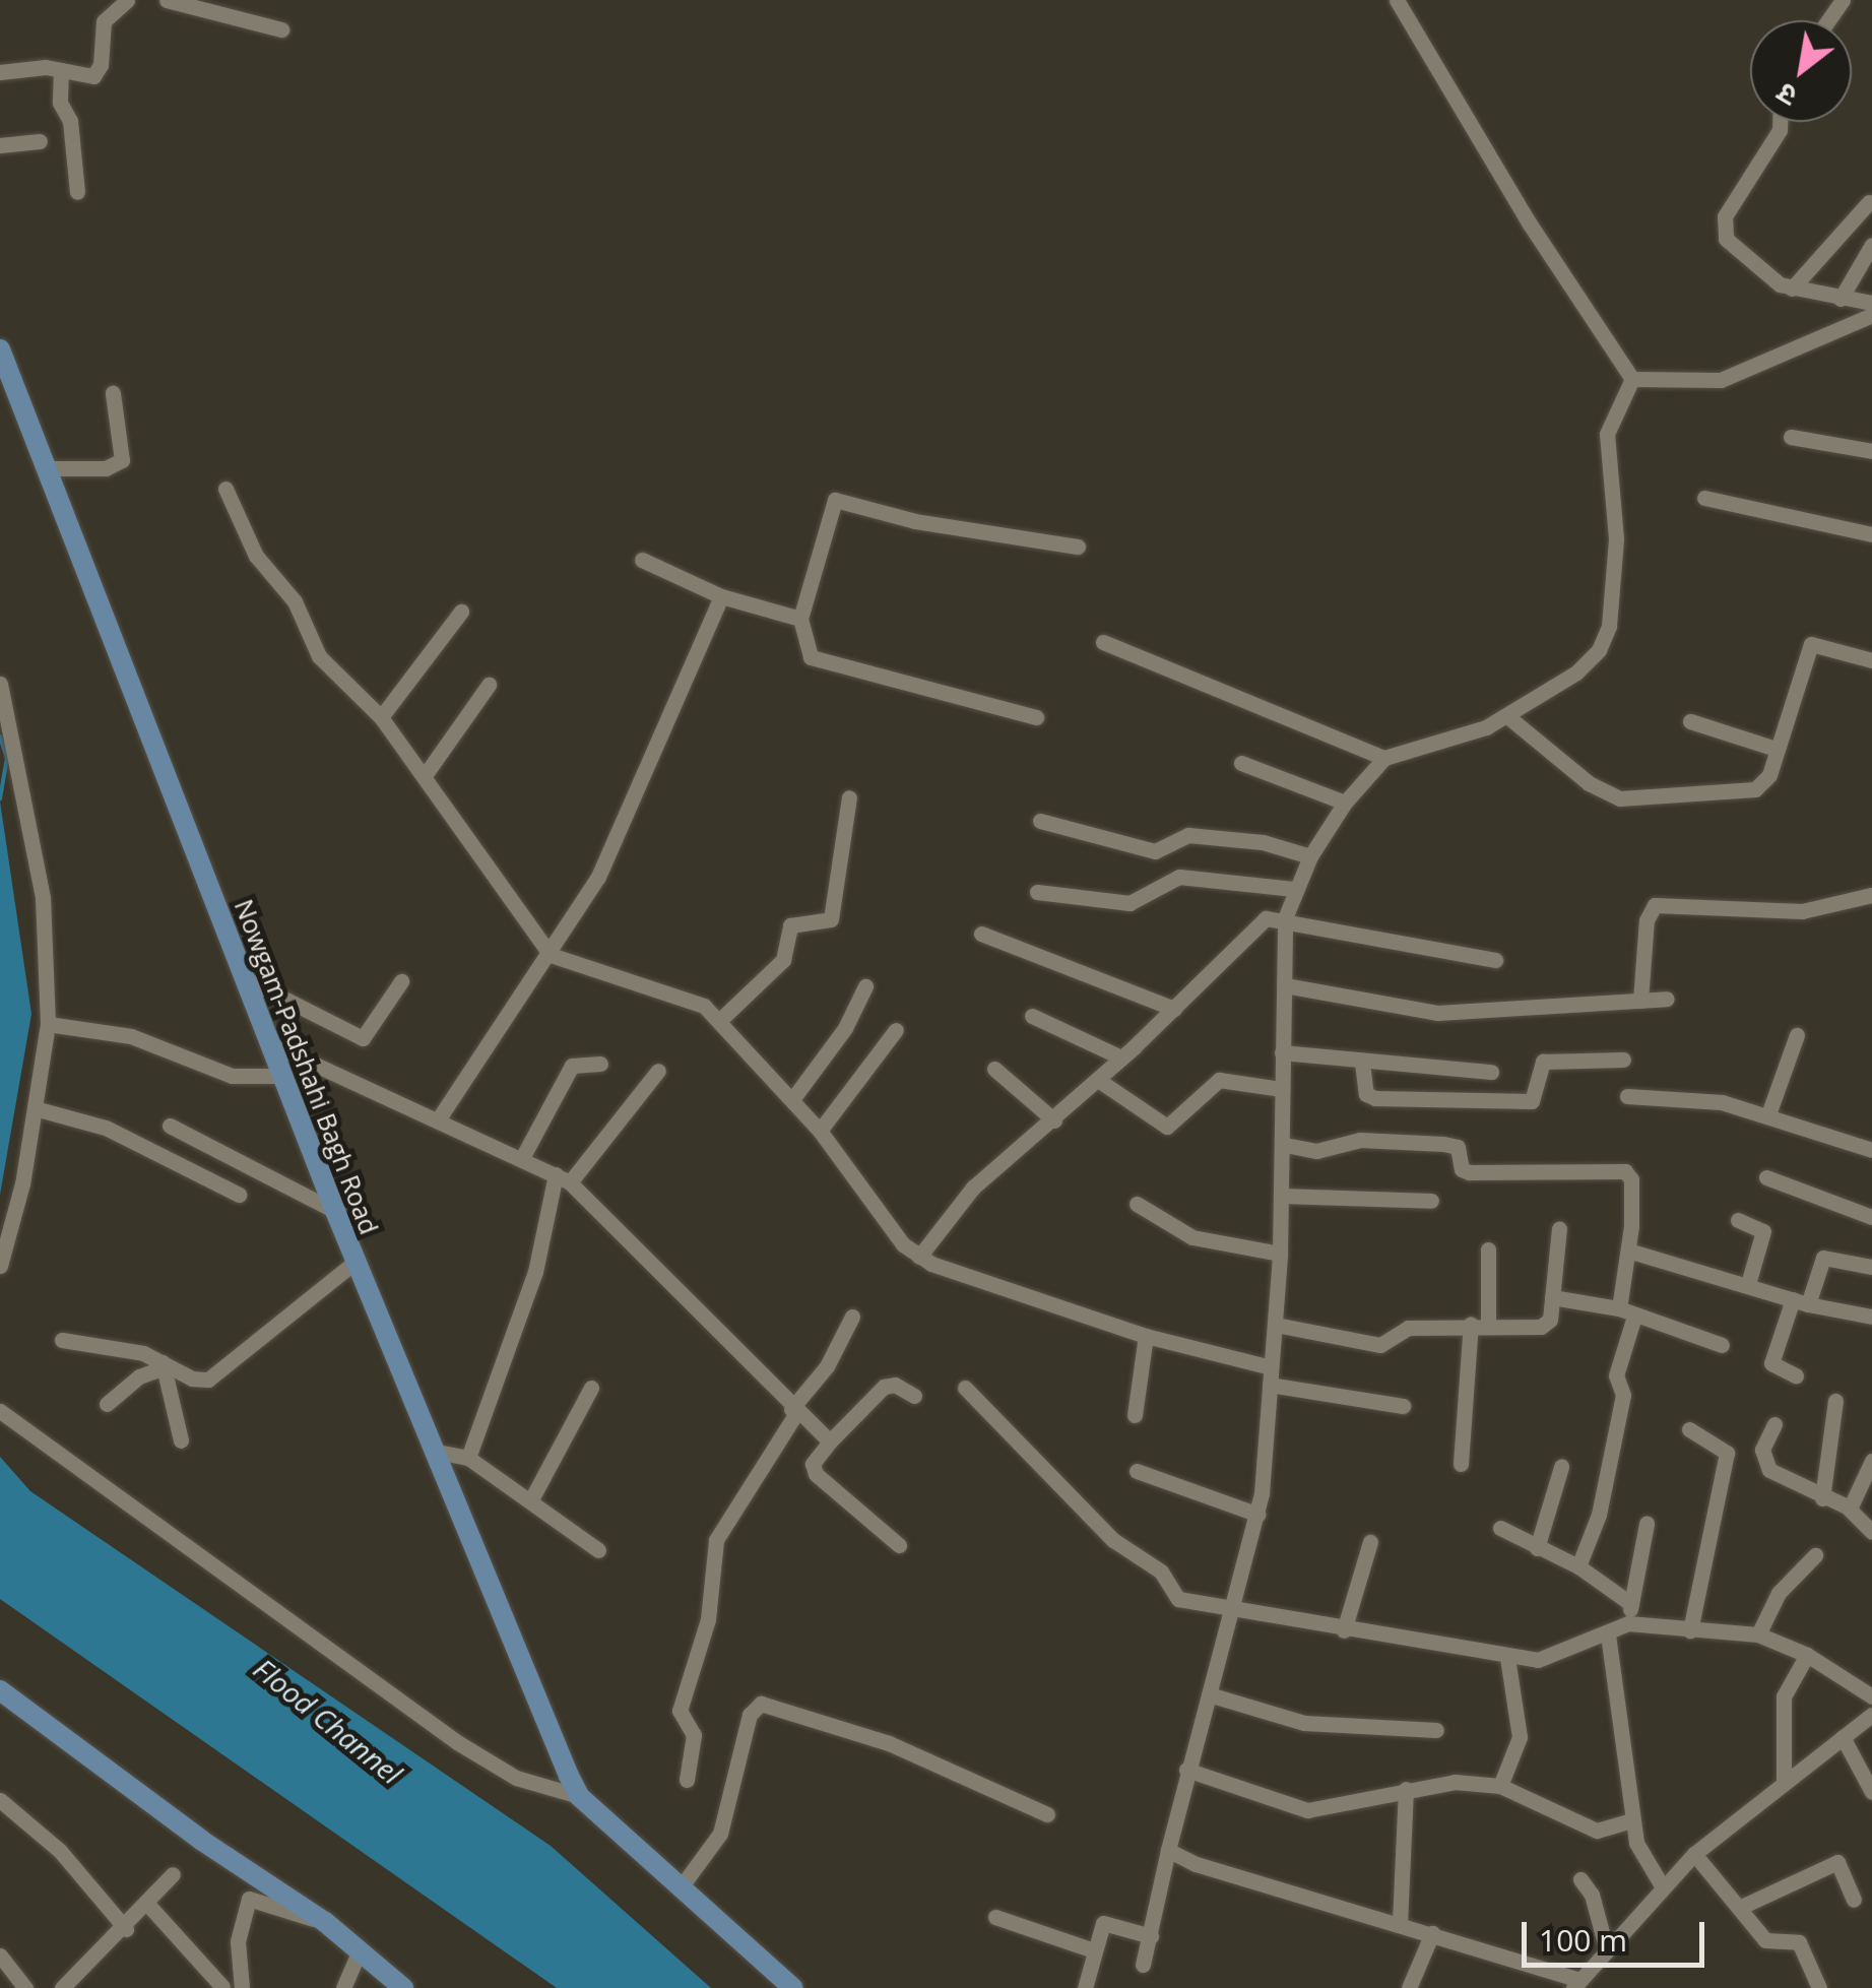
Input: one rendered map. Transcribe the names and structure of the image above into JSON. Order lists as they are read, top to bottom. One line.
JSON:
{"streets":{"main road":["Nowgam-Padshahi Bagh Road"]},"water":["Flood Channel"],"scale_bar":"100 m","north":"bottom left"}
